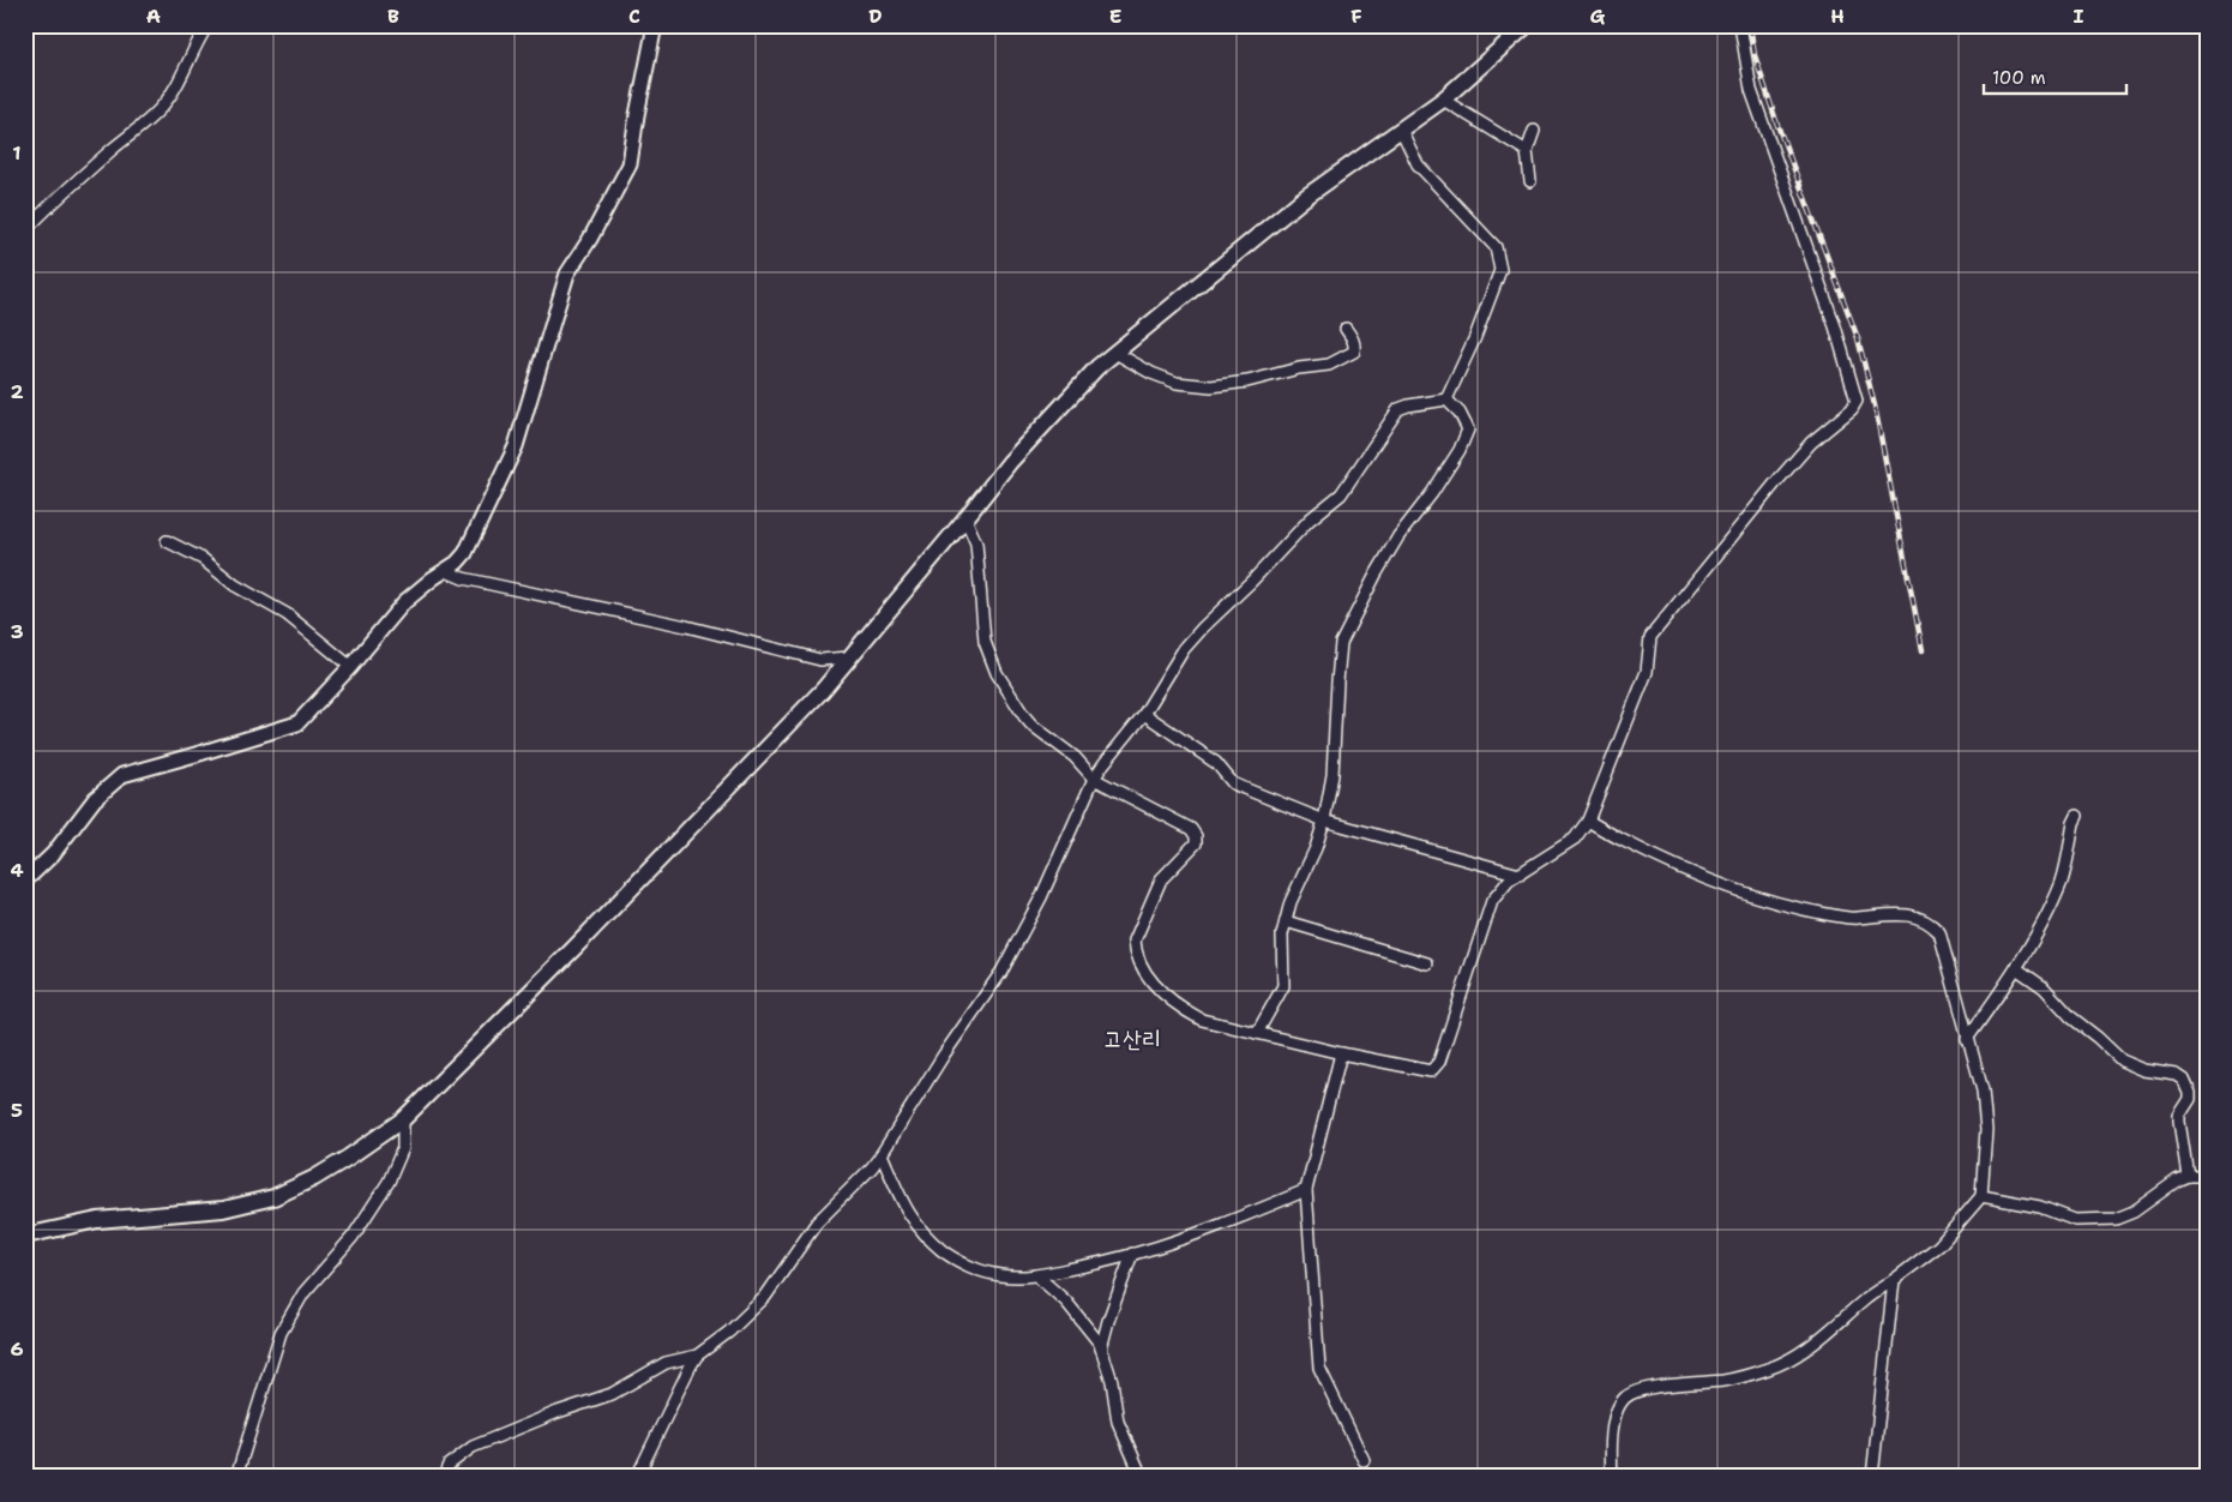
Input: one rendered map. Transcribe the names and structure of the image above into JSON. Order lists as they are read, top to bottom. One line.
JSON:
{"districts":["고산리"],"scale_bar":"100 m","grid":{"columns":["A","B","C","D","E","F","G","H","I"],"rows":["1","2","3","4","5","6"]}}
